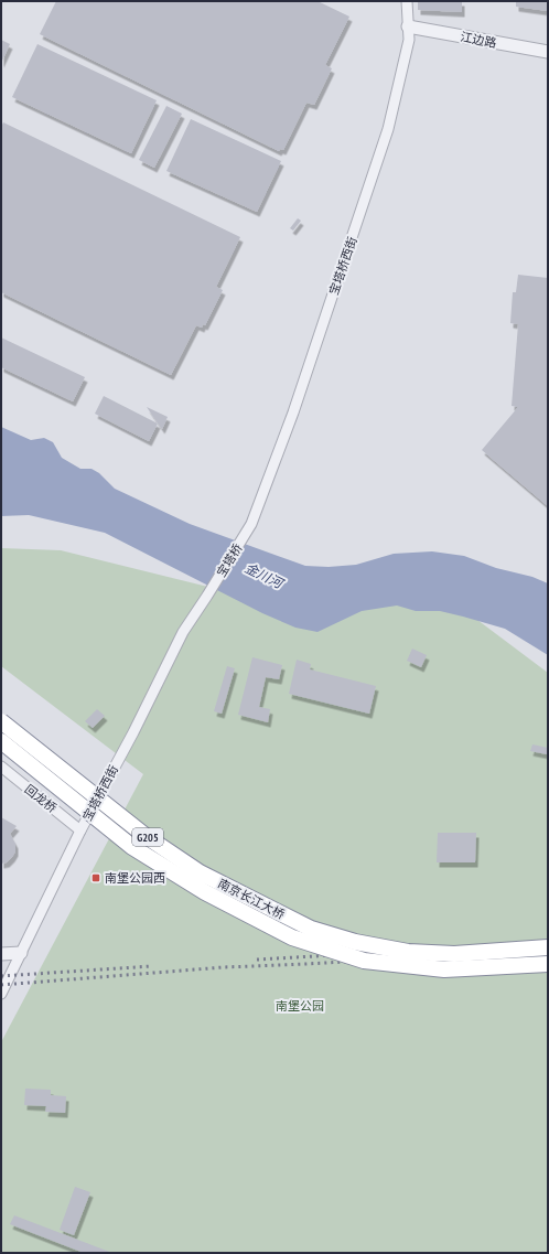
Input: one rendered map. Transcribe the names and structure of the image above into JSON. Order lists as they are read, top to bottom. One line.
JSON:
{"streets":{"highway":["G205","南京长江大桥"],"street":["江边路","宝塔桥西街","宝塔桥","回龙桥"]},"crossings":[["江边路","宝塔桥西街"],["宝塔桥西街","宝塔桥"],["宝塔桥西街","回龙桥"]],"water":["金川河"],"parks":["南堡公园"],"places":{"transit":["南堡公园西"]}}
